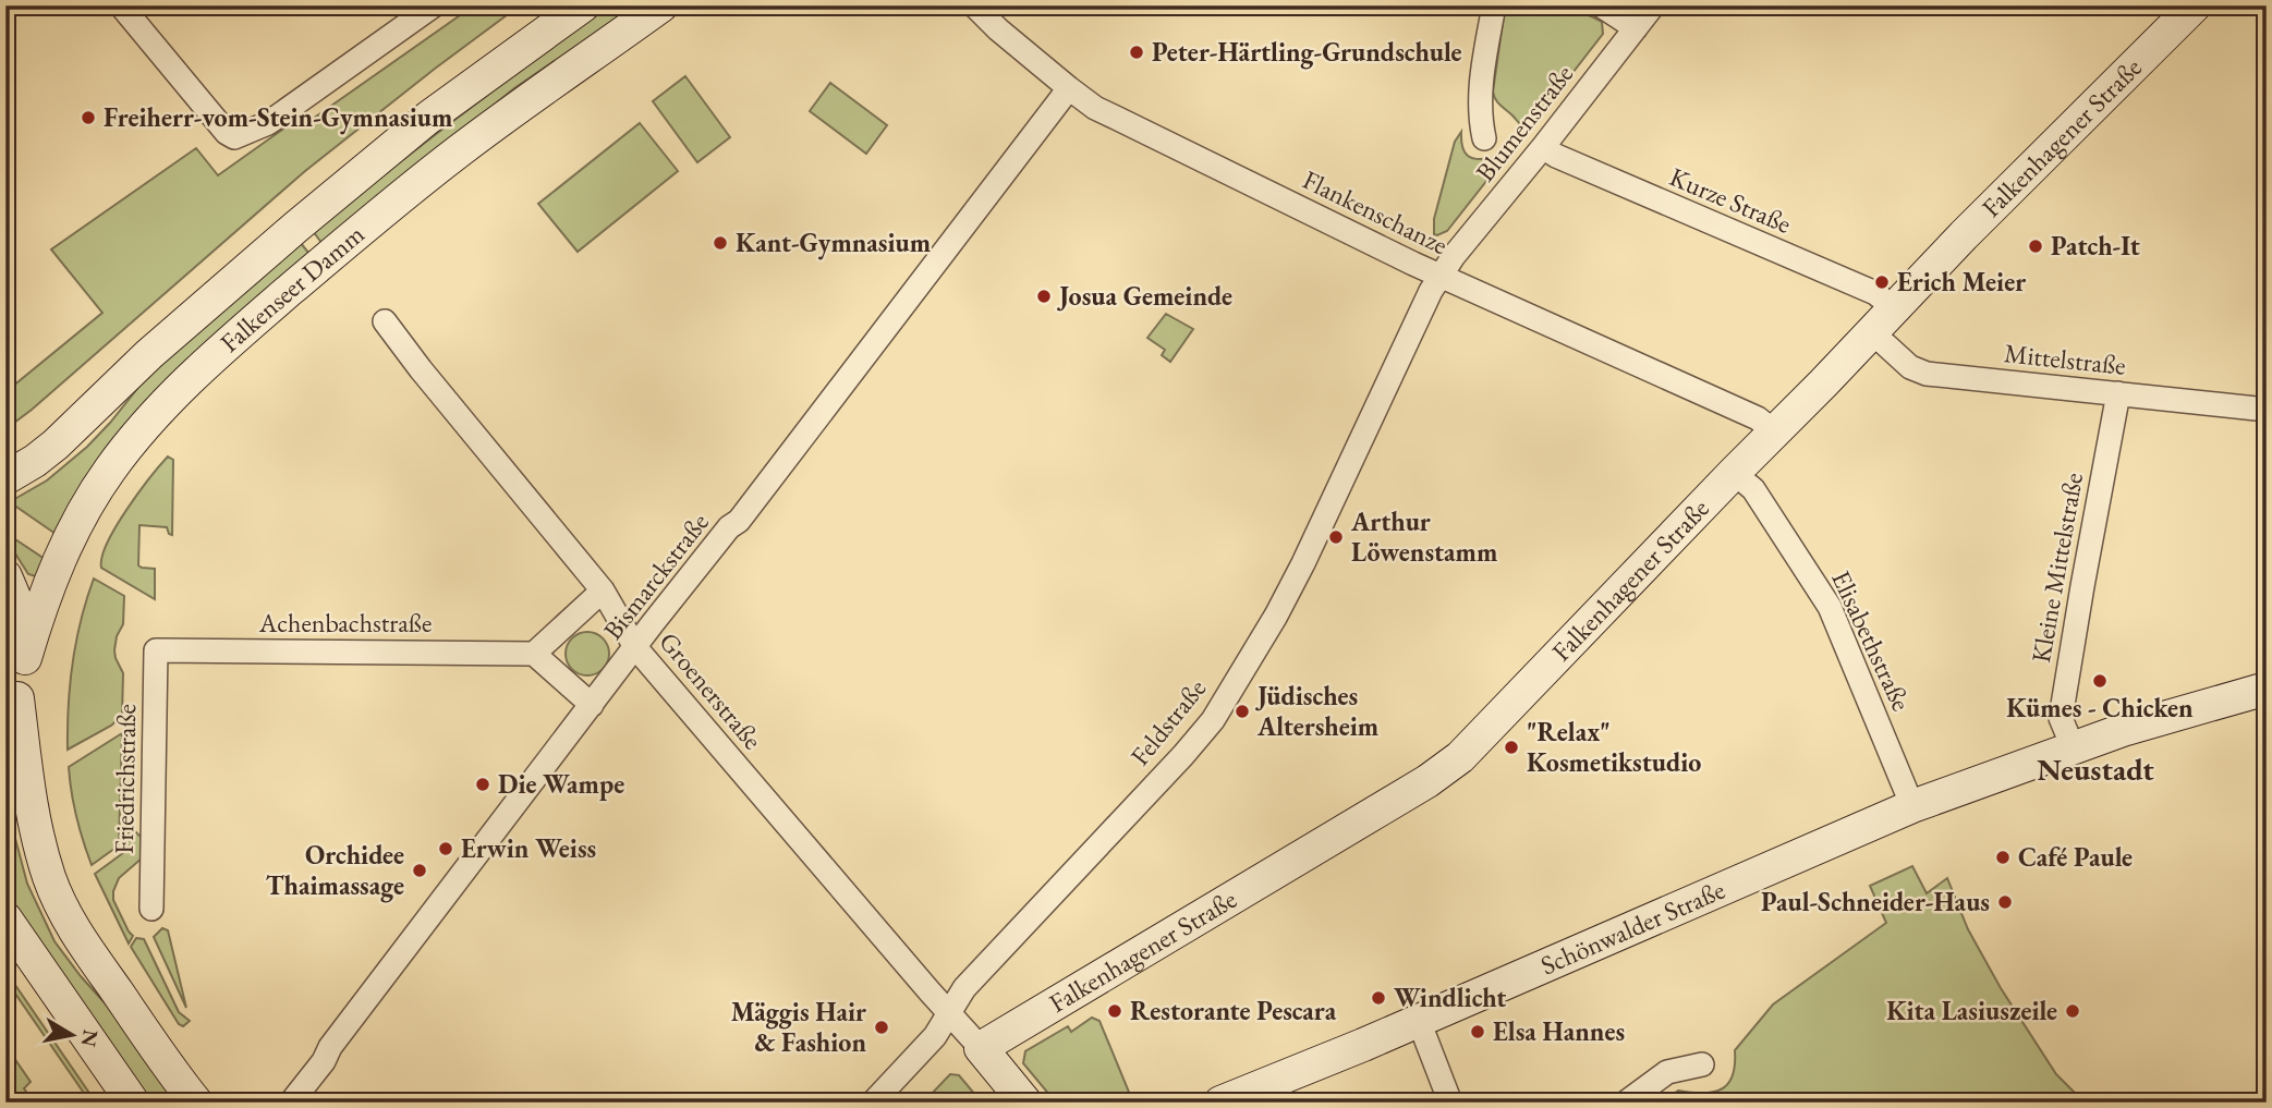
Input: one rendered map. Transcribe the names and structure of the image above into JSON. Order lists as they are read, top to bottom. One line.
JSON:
{"streets":{"street":["Blumenstraße","Falkenhagener Straße","Kurze Straße","Flankenschanze","Falkenseer Damm","Mittelstraße","Kleine Mittelstraße","Bismarckstraße","Achenbachstraße","Elisabethstraße","Groenerstraße","Feldstraße","Friedrichstraße","Schönwalder Straße"]},"crossings":[["Blumenstraße","Kurze Straße"],["Blumenstraße","Flankenschanze"],["Blumenstraße","Feldstraße"],["Falkenhagener Straße","Kurze Straße"],["Falkenhagener Straße","Flankenschanze"],["Falkenhagener Straße","Mittelstraße"],["Falkenhagener Straße","Elisabethstraße"],["Falkenhagener Straße","Groenerstraße"],["Kurze Straße","Mittelstraße"],["Flankenschanze","Bismarckstraße"],["Flankenschanze","Feldstraße"],["Mittelstraße","Kleine Mittelstraße"],["Kleine Mittelstraße","Schönwalder Straße"],["Bismarckstraße","Groenerstraße"],["Achenbachstraße","Friedrichstraße"],["Elisabethstraße","Schönwalder Straße"],["Groenerstraße","Feldstraße"]],"districts":["Neustadt"],"places":["Peter-Härtling-Grundschule","Freiherr-vom-Stein-Gymnasium","Kant-Gymnasium","Patch-It","Erich Meier","Josua Gemeinde","Arthur Löwenstamm","Kümes - Chicken","Jüdisches Altersheim","\"Relax\" Kosmetikstudio","Die Wampe","Erwin Weiss","Café Paule","Orchidee Thaimassage","Paul-Schneider-Haus","Windlicht","Restorante Pescara","Kita Lasiuszeile","Mäggis Hair & Fashion","Elsa Hannes"],"north":"right"}
